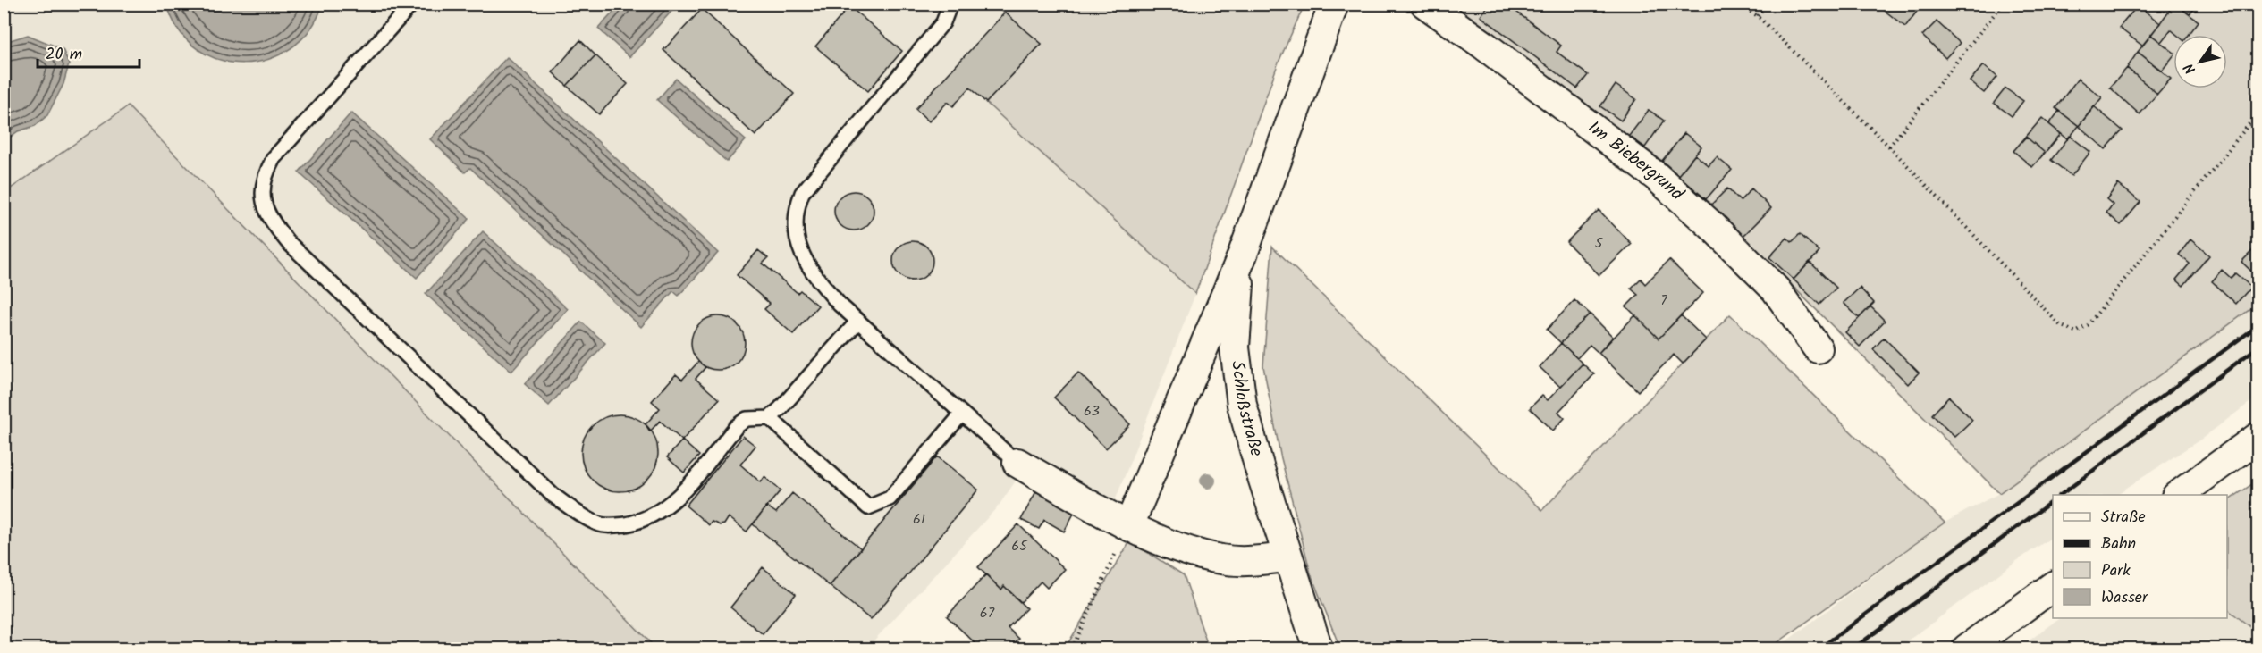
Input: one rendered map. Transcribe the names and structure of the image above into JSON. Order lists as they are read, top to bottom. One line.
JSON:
{"streets":{"street":["Im Biebergrund","Schloßstraße"]},"house_numbers":["5","7","63","61","65","67"],"legend":["Straße","Bahn","Park","Wasser"],"scale_bar":"20 m","north":"bottom left"}
